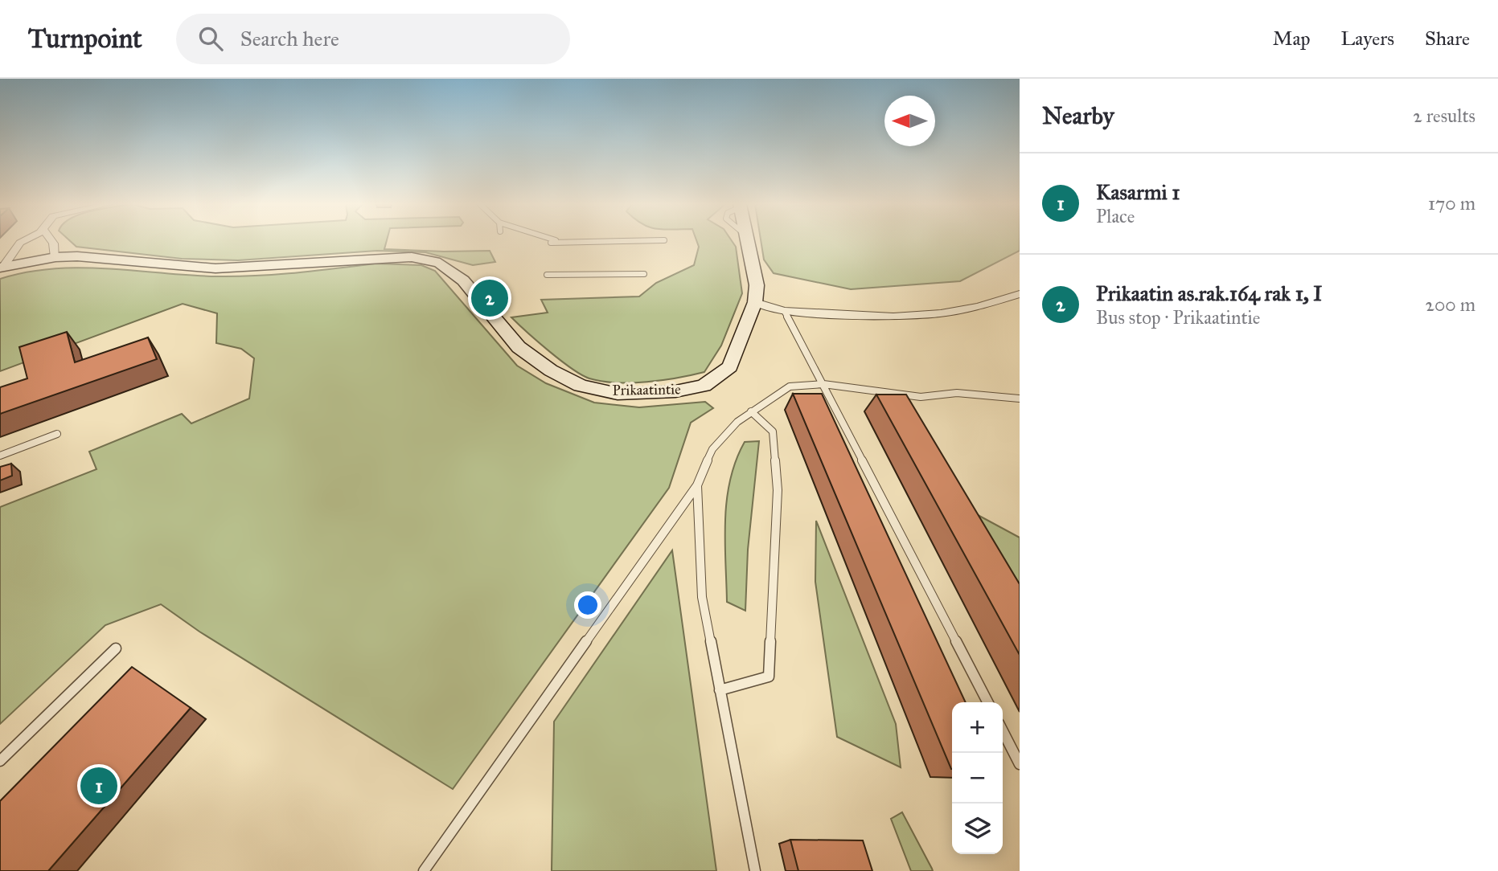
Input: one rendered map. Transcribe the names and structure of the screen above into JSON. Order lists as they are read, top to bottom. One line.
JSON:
{"streets":{"street":["Prikaatintie"]},"north":"left","page":{"header":"Turnpoint","search":"Search here","nav":["Map","Layers","Share"],"heading":["Nearby","2 results"],"list":[{"mark":"1","name":"Kasarmi 1","note":"Place","value":"170 m"},{"mark":"2","name":"Prikaatin as.rak.164 rak 1, I","note":"Bus stop · Prikaatintie","value":"200 m"}],"pins":["2","1"],"map_buttons":["+","−"]}}
